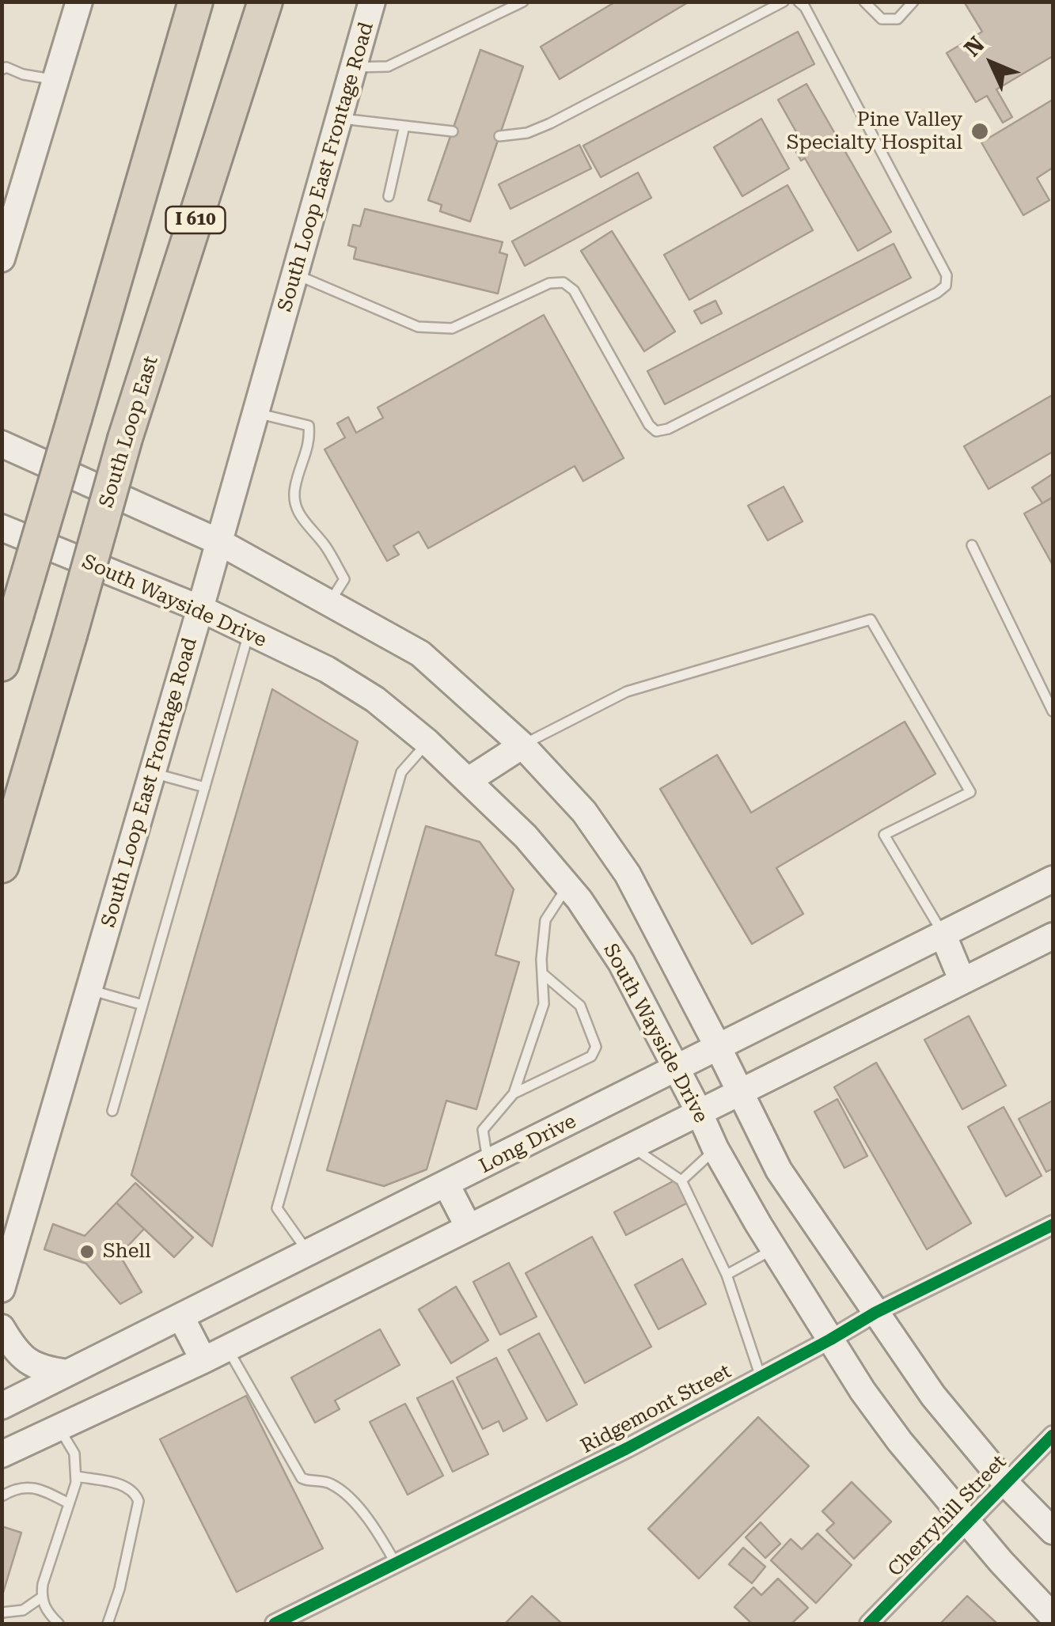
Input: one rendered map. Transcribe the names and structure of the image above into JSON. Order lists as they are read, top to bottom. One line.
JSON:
{"streets":{"highway":["I 610","South Loop East"],"main road":["South Loop East Frontage Road","South Wayside Drive","Long Drive"],"street":["Ridgemont Street","Cherryhill Street"]},"crossings":[["South Loop East Frontage Road","South Wayside Drive"],["South Wayside Drive","Long Drive"],["South Wayside Drive","Ridgemont Street"],["South Wayside Drive","Cherryhill Street"]],"places":["Pine Valley Specialty Hospital","Shell"],"north":"top left"}
